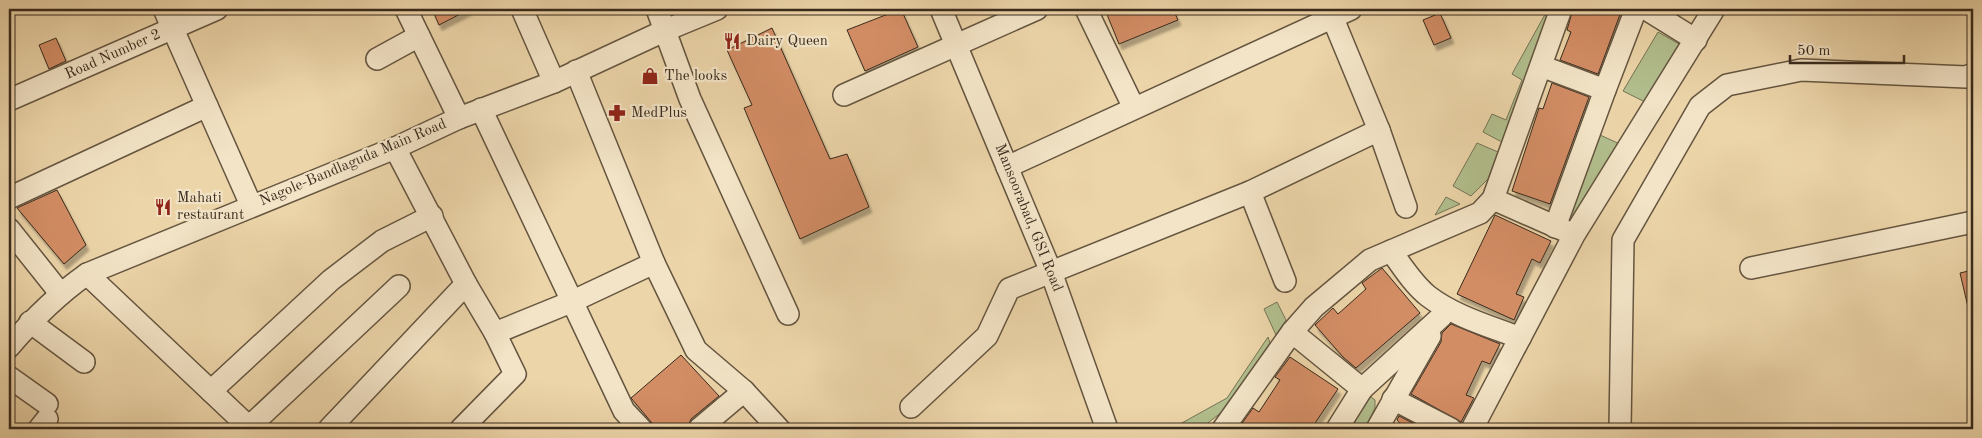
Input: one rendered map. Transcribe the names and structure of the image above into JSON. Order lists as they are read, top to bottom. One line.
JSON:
{"streets":{"street":["Road Number 2","Nagole-Bandlaguda Main Road","Mansoorabad, GSI Road"]},"places":{"restaurant":["Dairy Queen","Mahati restaurant"],"shop":["The looks"],"pharmacy":["MedPlus"]},"scale_bar":"50 m"}
